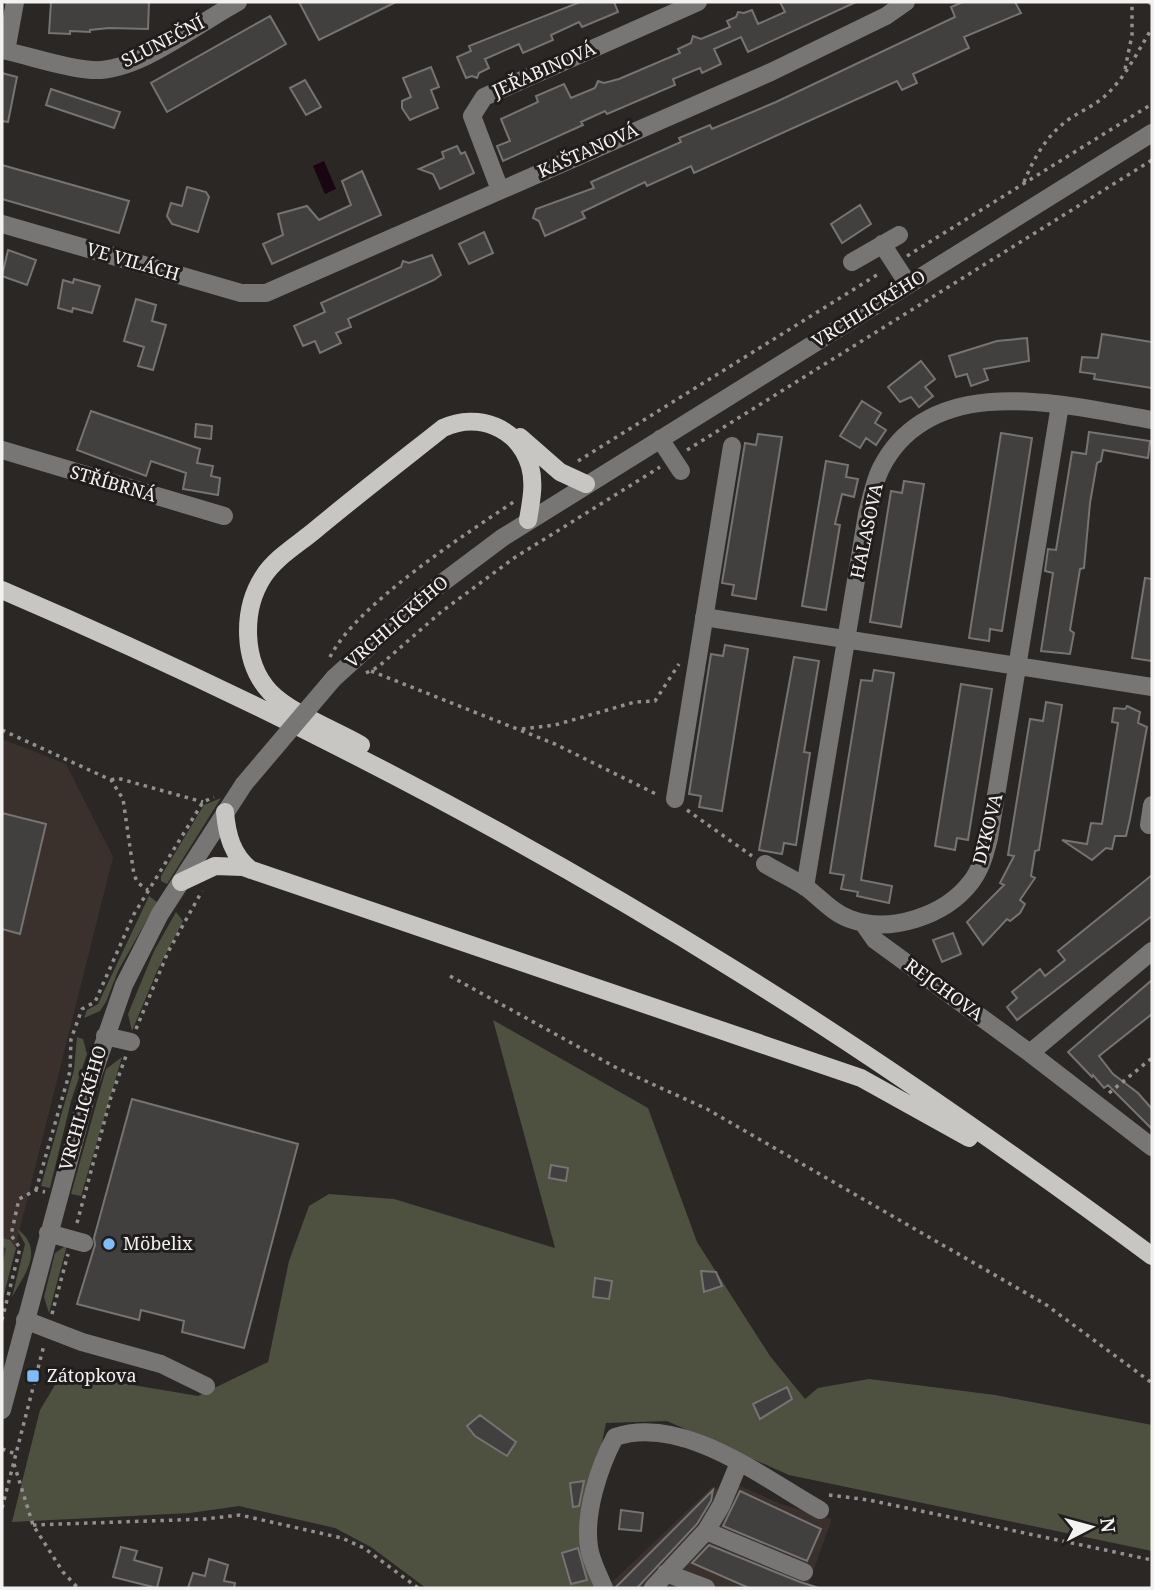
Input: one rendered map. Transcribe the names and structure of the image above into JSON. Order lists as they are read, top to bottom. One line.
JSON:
{"streets":{"street":["SLUNEČNÍ","JEŘABINOVÁ","KAŠTANOVÁ","VE VILÁCH","VRCHLICKÉHO","STŘÍBRNÁ","HALASOVA","DYKOVA","REJCHOVA"]},"crossings":[["JEŘABINOVÁ","KAŠTANOVÁ"],["KAŠTANOVÁ","VE VILÁCH"],["HALASOVA","DYKOVA"],["DYKOVA","REJCHOVA"]],"places":{"other":["Möbelix"],"transit":["Zátopkova"]},"north":"right"}
